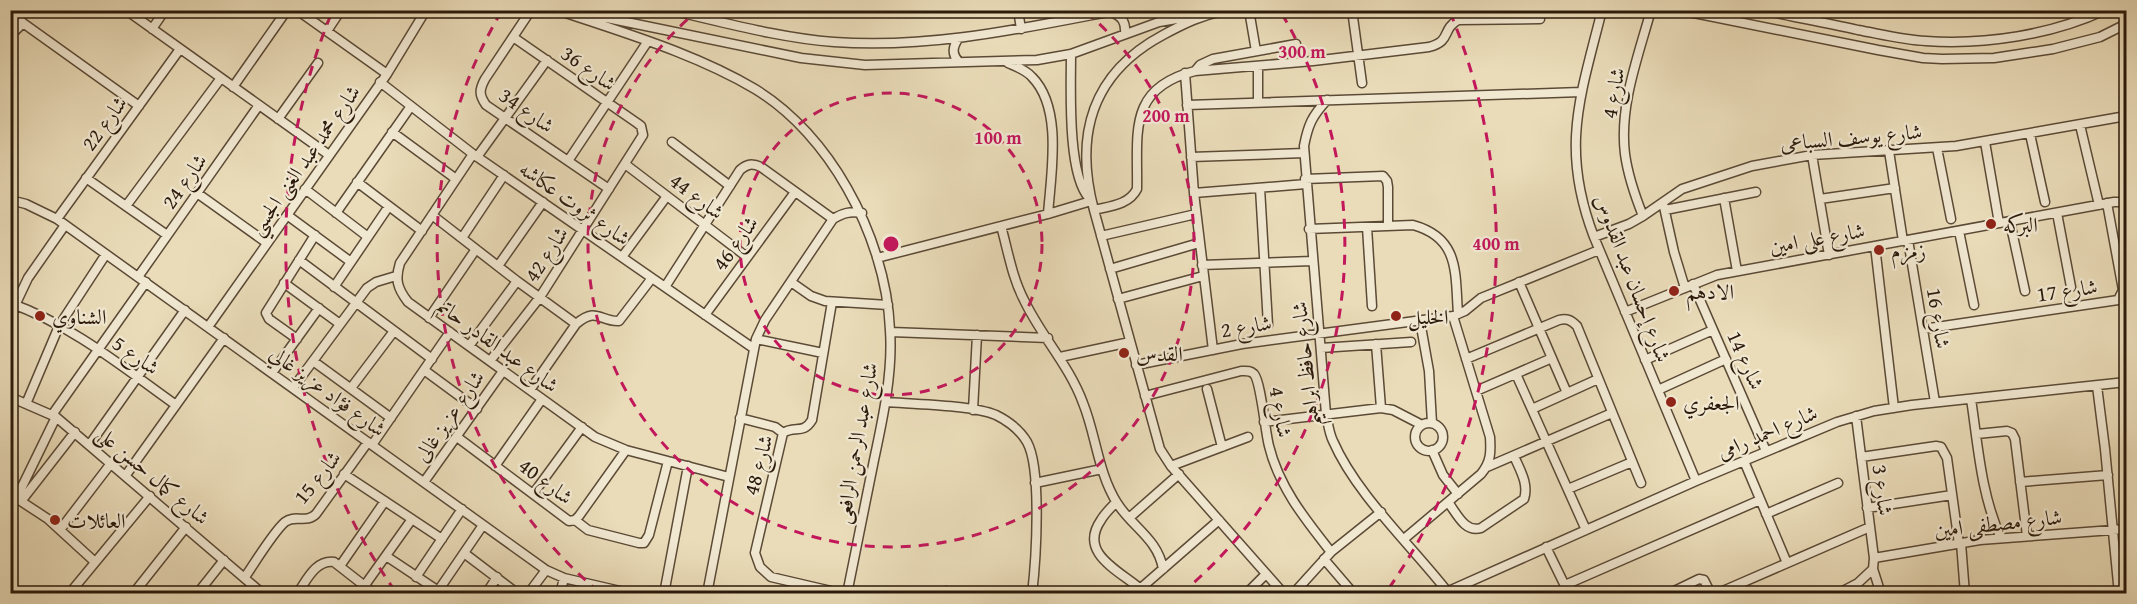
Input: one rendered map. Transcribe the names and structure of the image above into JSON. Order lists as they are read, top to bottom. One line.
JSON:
{"streets":{"street":["شارع 36","شارع 4","شارع 34","شارع 22","شارع يوسف السباعى","شارع محمد عبد الغنى الجسي","شارع 24","شارع 44","شارع ثروت عكاشه","شارع على امين","شارع 46","شارع 42","شارع إحسان عبد القدوس","شارع 17","شارع 16","شارع 2","شارع عبد القادر حاتم","شارع 5","شارع 14","شارع حافظ ابراهيم","شارع فؤاد عزيز غالي","شارع عزيز غالى","شارع احمد رامى","شارع عبد الرحمن الرافعى","شارع 48","شارع كمال حسن على","شارع 15","شارع 40","شارع 3","شارع مصطفى امين"]},"crossings":[["شارع 36","شارع 34"],["شارع 36","شارع 42"],["شارع 4","شارع يوسف السباعى"],["شارع 34","شارع 42"],["شارع 22","شارع فؤاد عزيز غالي"],["شارع يوسف السباعى","شارع إحسان عبد القدوس"],["شارع يوسف السباعى","شارع 16"],["شارع يوسف السباعى","شارع 14"],["شارع محمد عبد الغنى الجسي","شارع ثروت عكاشه"],["شارع محمد عبد الغنى الجسي","شارع فؤاد عزيز غالي"],["شارع 24","شارع 5"],["شارع 24","شارع فؤاد عزيز غالي"],["شارع 24","شارع كمال حسن على"],["شارع 44","شارع 46"],["شارع 44","شارع 42"],["شارع ثروت عكاشه","شارع 46"],["شارع ثروت عكاشه","شارع 42"],["شارع على امين","شارع إحسان عبد القدوس"],["شارع على امين","شارع 17"],["شارع على امين","شارع 16"],["شارع على امين","شارع 14"],["شارع 42","شارع عبد القادر حاتم"],["شارع إحسان عبد القدوس","شارع 2"],["شارع إحسان عبد القدوس","شارع احمد رامى"],["شارع 17","شارع 16"],["شارع 16","شارع احمد رامى"],["شارع 2","شارع حافظ ابراهيم"],["شارع عبد القادر حاتم","شارع عزيز غالى"],["شارع عبد القادر حاتم","شارع 15"],["شارع عبد القادر حاتم","شارع 40"],["شارع 14","شارع احمد رامى"],["شارع حافظ ابراهيم","شارع احمد رامى"],["شارع فؤاد عزيز غالي","شارع عزيز غالى"],["شارع فؤاد عزيز غالي","شارع 15"],["شارع عزيز غالى","شارع 40"],["شارع احمد رامى","شارع 3"],["شارع عبد الرحمن الرافعى","شارع 48"],["شارع كمال حسن على","شارع 15"],["شارع 3","شارع مصطفى امين"]],"places":["البركه","زمزم","الادهم","الشناوي","الخليل","القدس","الجعفري","العائلات"],"rings":["300 m","200 m","100 m","400 m"]}
